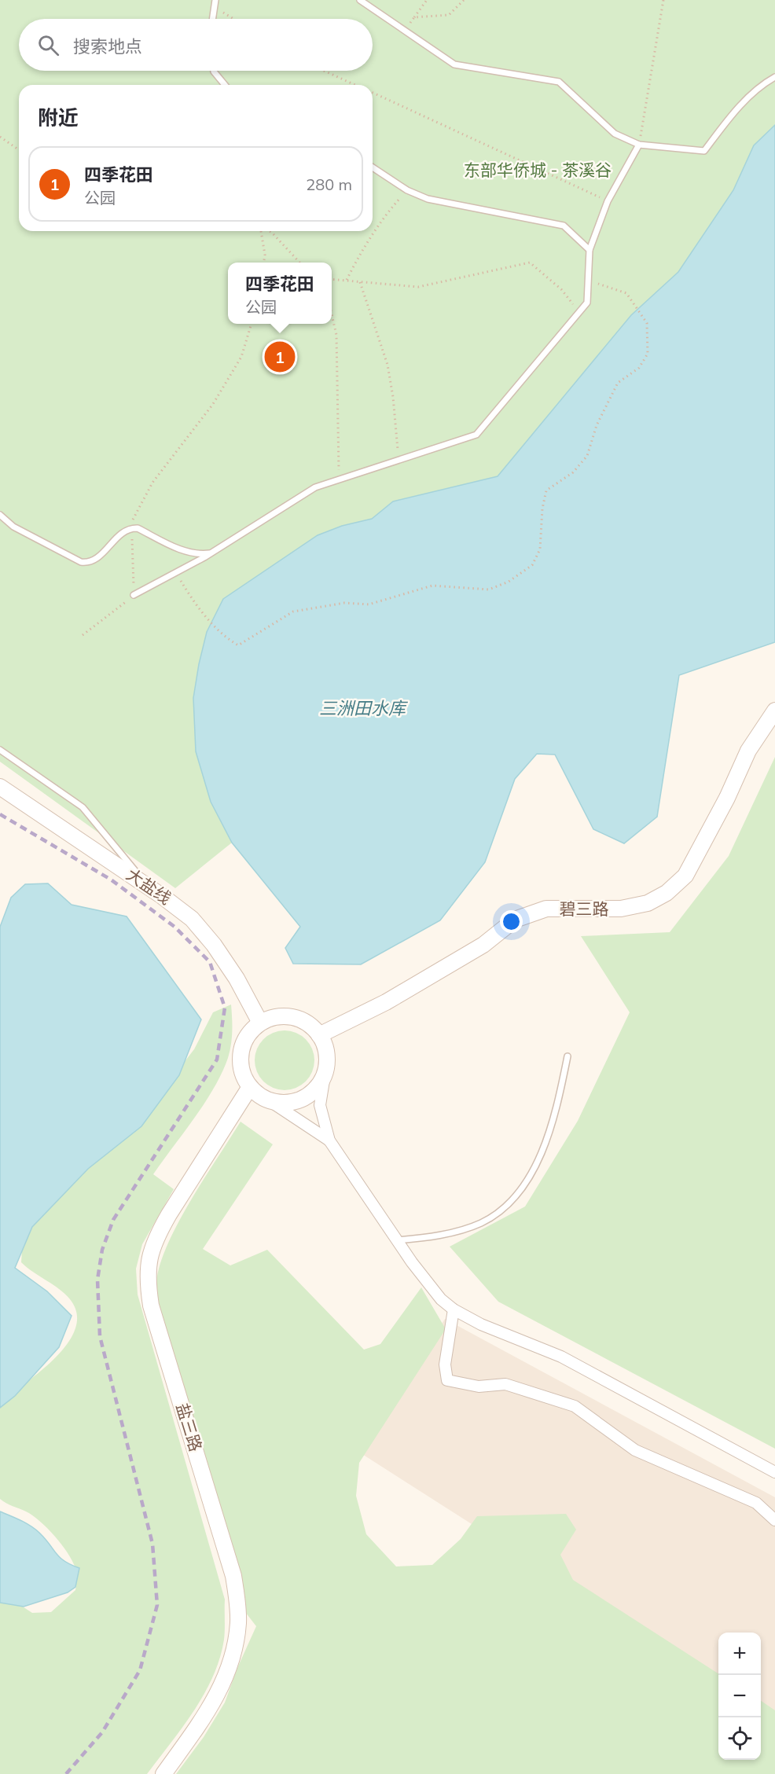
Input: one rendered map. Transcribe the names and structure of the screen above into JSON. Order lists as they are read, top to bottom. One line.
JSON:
{"streets":{"main road":["大盐线","碧三路","盐三路"]},"crossings":[["大盐线","碧三路"],["大盐线","盐三路"],["碧三路","盐三路"]],"water":["三洲田水库"],"parks":["东部华侨城 - 茶溪谷"],"page":{"search":"搜索地点","heading":"附近","list":[{"mark":"1","name":"四季花田","note":"公园","value":"280 m"}],"popup":["四季花田","公园"],"pins":"1","map_buttons":["+","−"]}}
